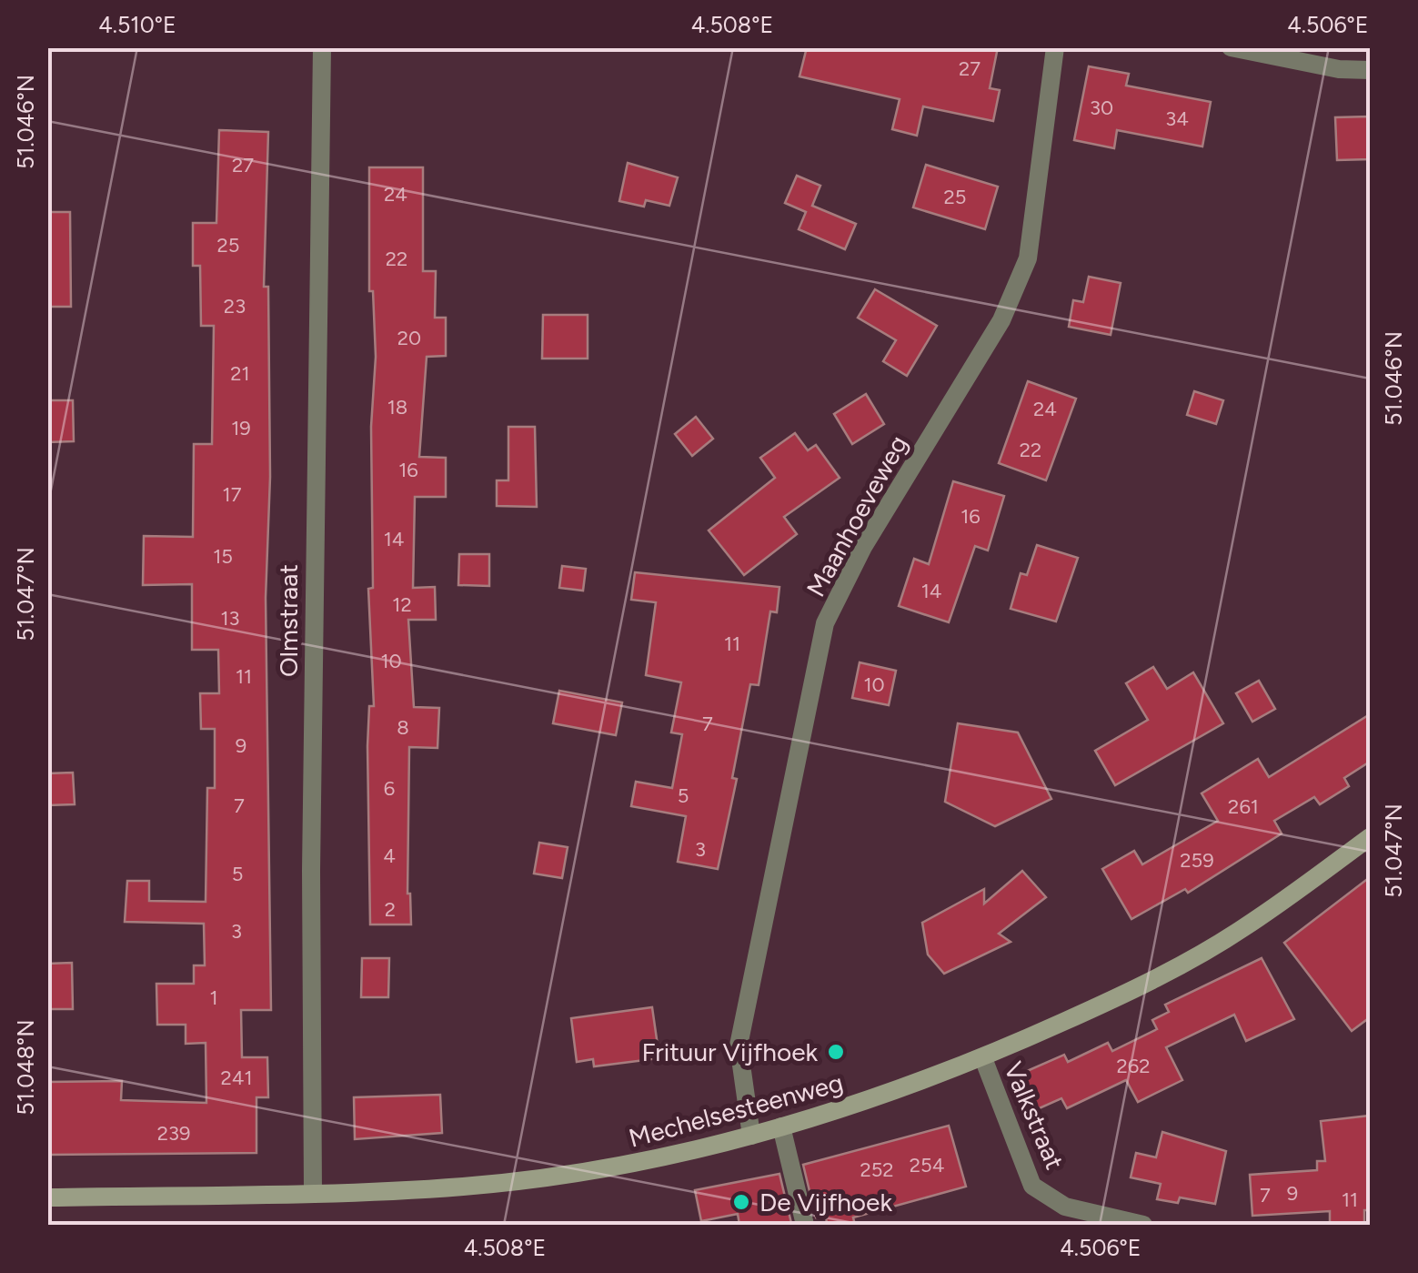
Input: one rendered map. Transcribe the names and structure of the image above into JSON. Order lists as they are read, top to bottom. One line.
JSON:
{"streets":{"main road":["Mechelsesteenweg"],"street":["Maanhoeveweg","Olmstraat","Valkstraat"]},"crossings":[["Maanhoeveweg","Mechelsesteenweg"],["Olmstraat","Mechelsesteenweg"],["Mechelsesteenweg","Valkstraat"]],"places":["Frituur Vijfhoek","De Vijfhoek"],"house_numbers":["27","30","34","27","24","25","25","22","23","20","21","18","24","19","22","16","17","16","14","15","14","12","13","11","10","11","10","7","8","9","6","5","7","261","3","4","259","5","2","3","1","262","241","239","254","252","9","7","11"],"coordinates":["4.510°E","4.508°E","4.506°E","51.046°N","51.047°N","51.048°N"]}
